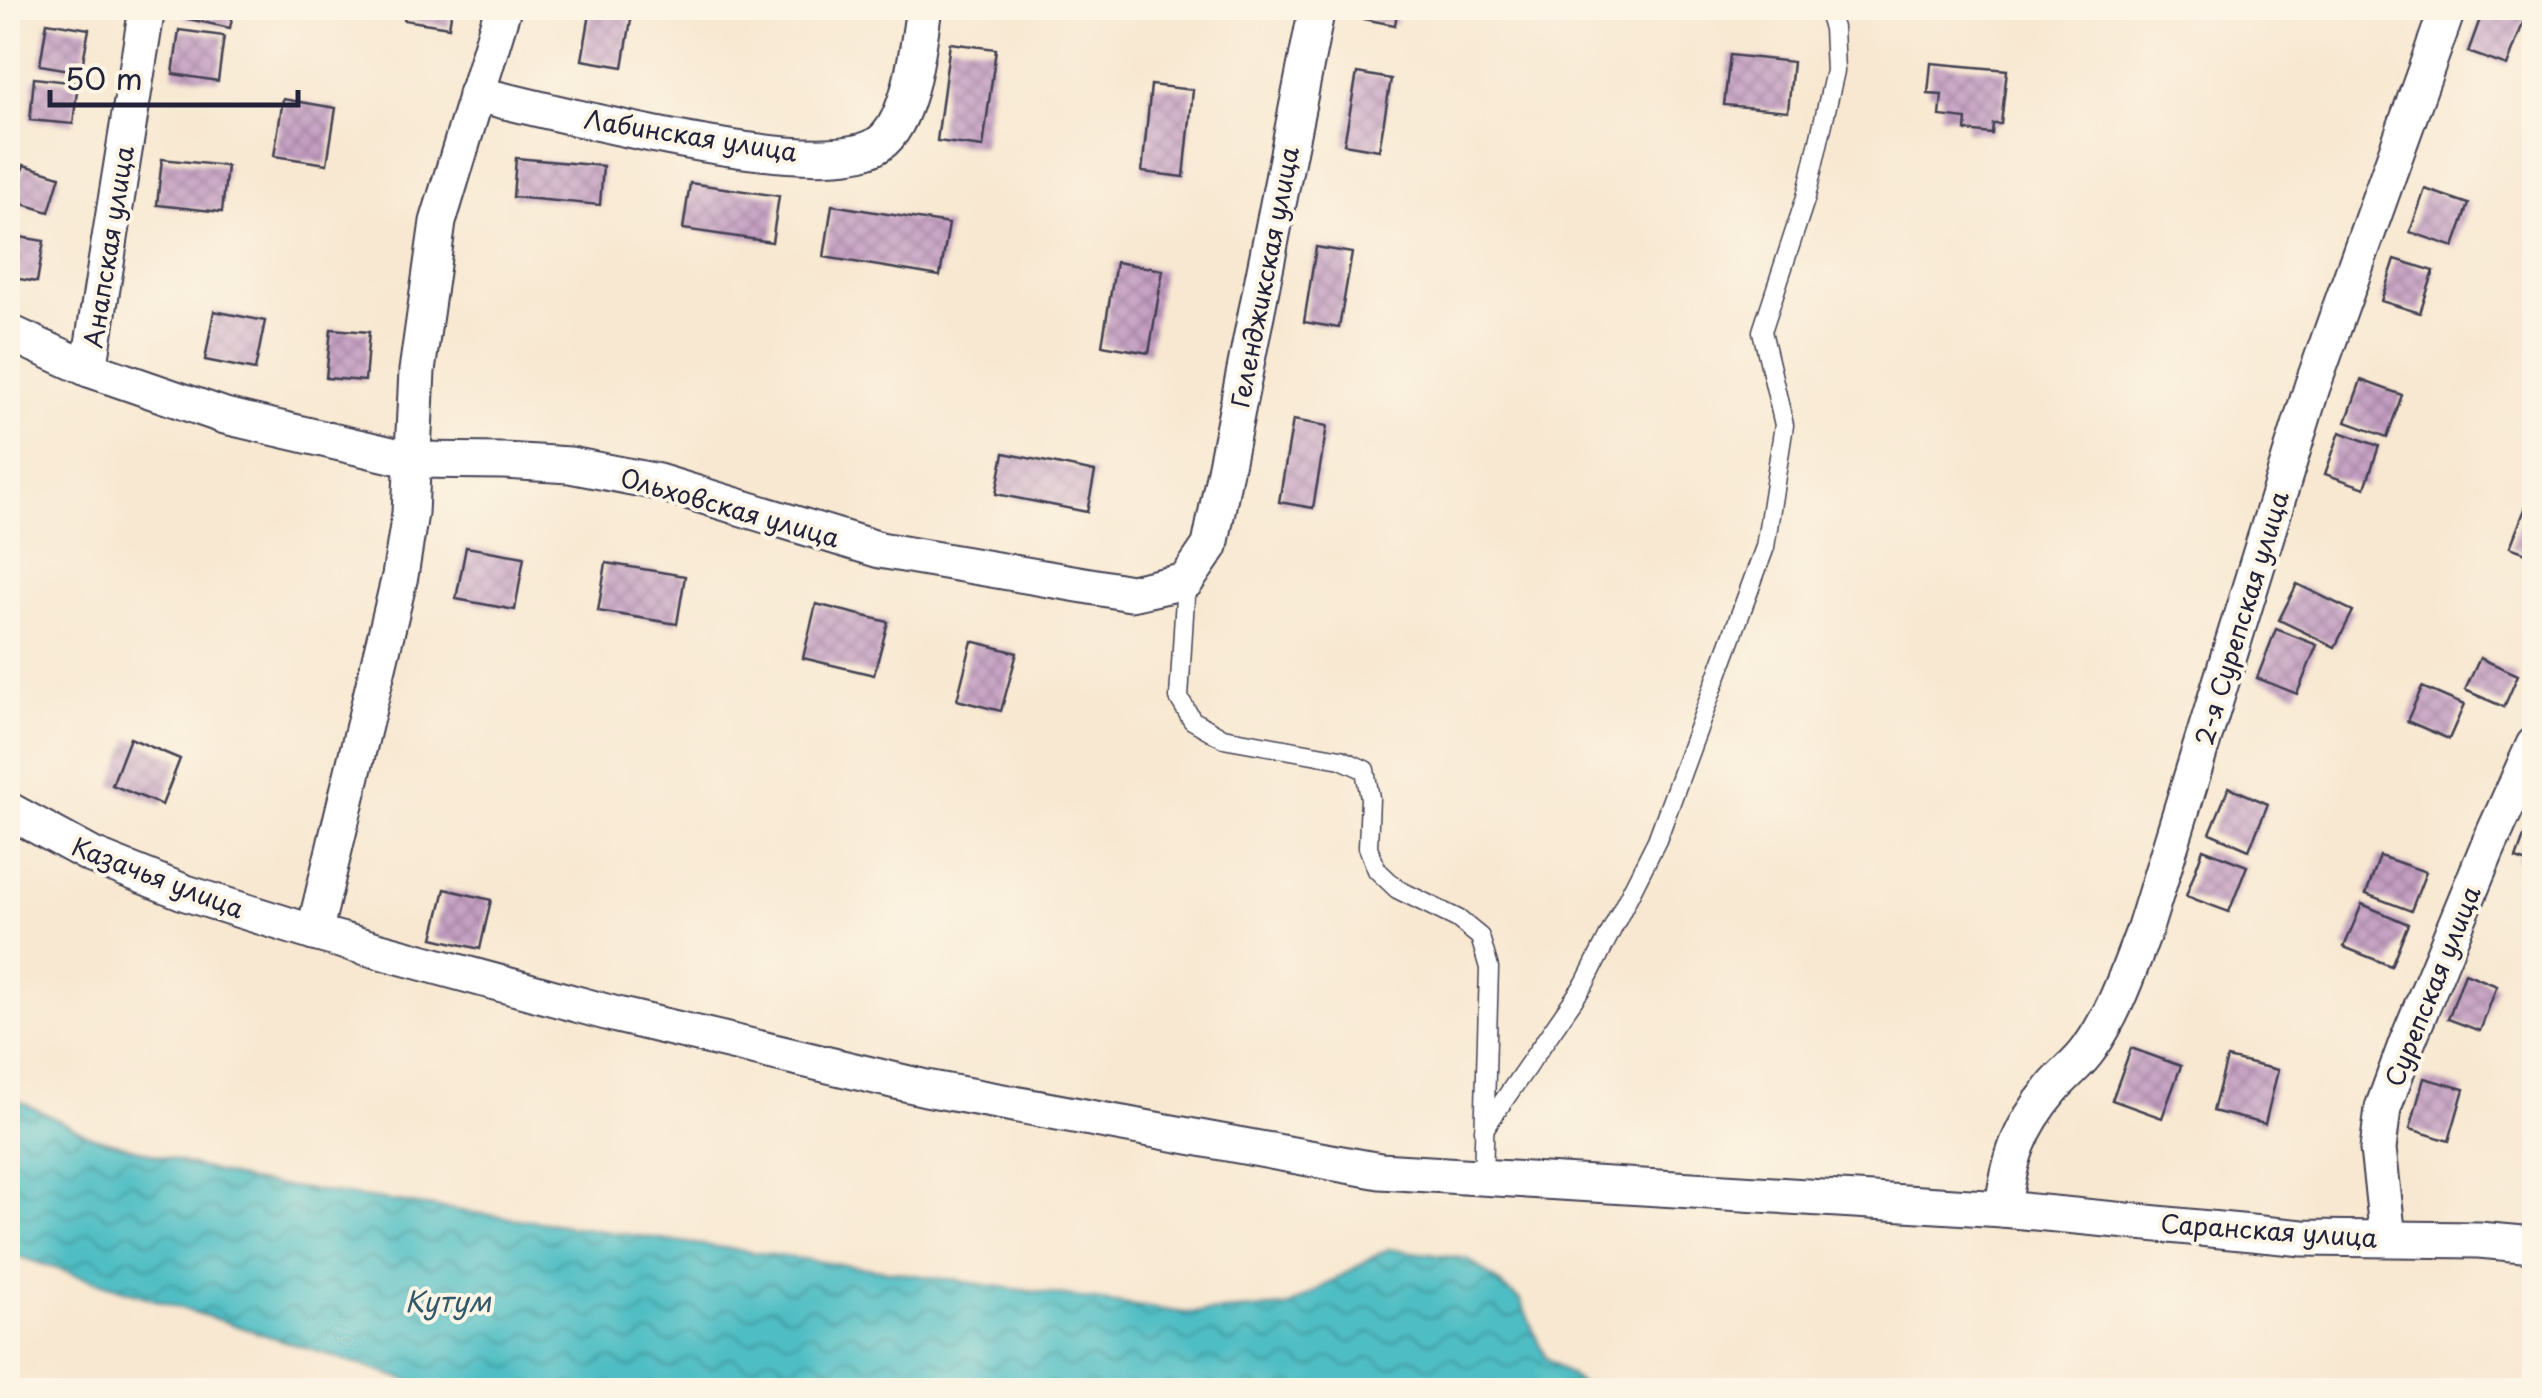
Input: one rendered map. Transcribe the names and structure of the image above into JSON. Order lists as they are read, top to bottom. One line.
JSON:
{"streets":{"street":["Лабинская улица","Анапская улица","Геленджикская улица","Ольховская улица","2-я Сурепская улица","Казачья улица","Сурепская улица","Саранская улица"]},"crossings":[["Анапская улица","Ольховская улица"],["Геленджикская улица","Ольховская улица"],["2-я Сурепская улица","Саранская улица"],["Казачья улица","Саранская улица"],["Сурепская улица","Саранская улица"]],"water":["Кутум"],"scale_bar":"50 m"}
